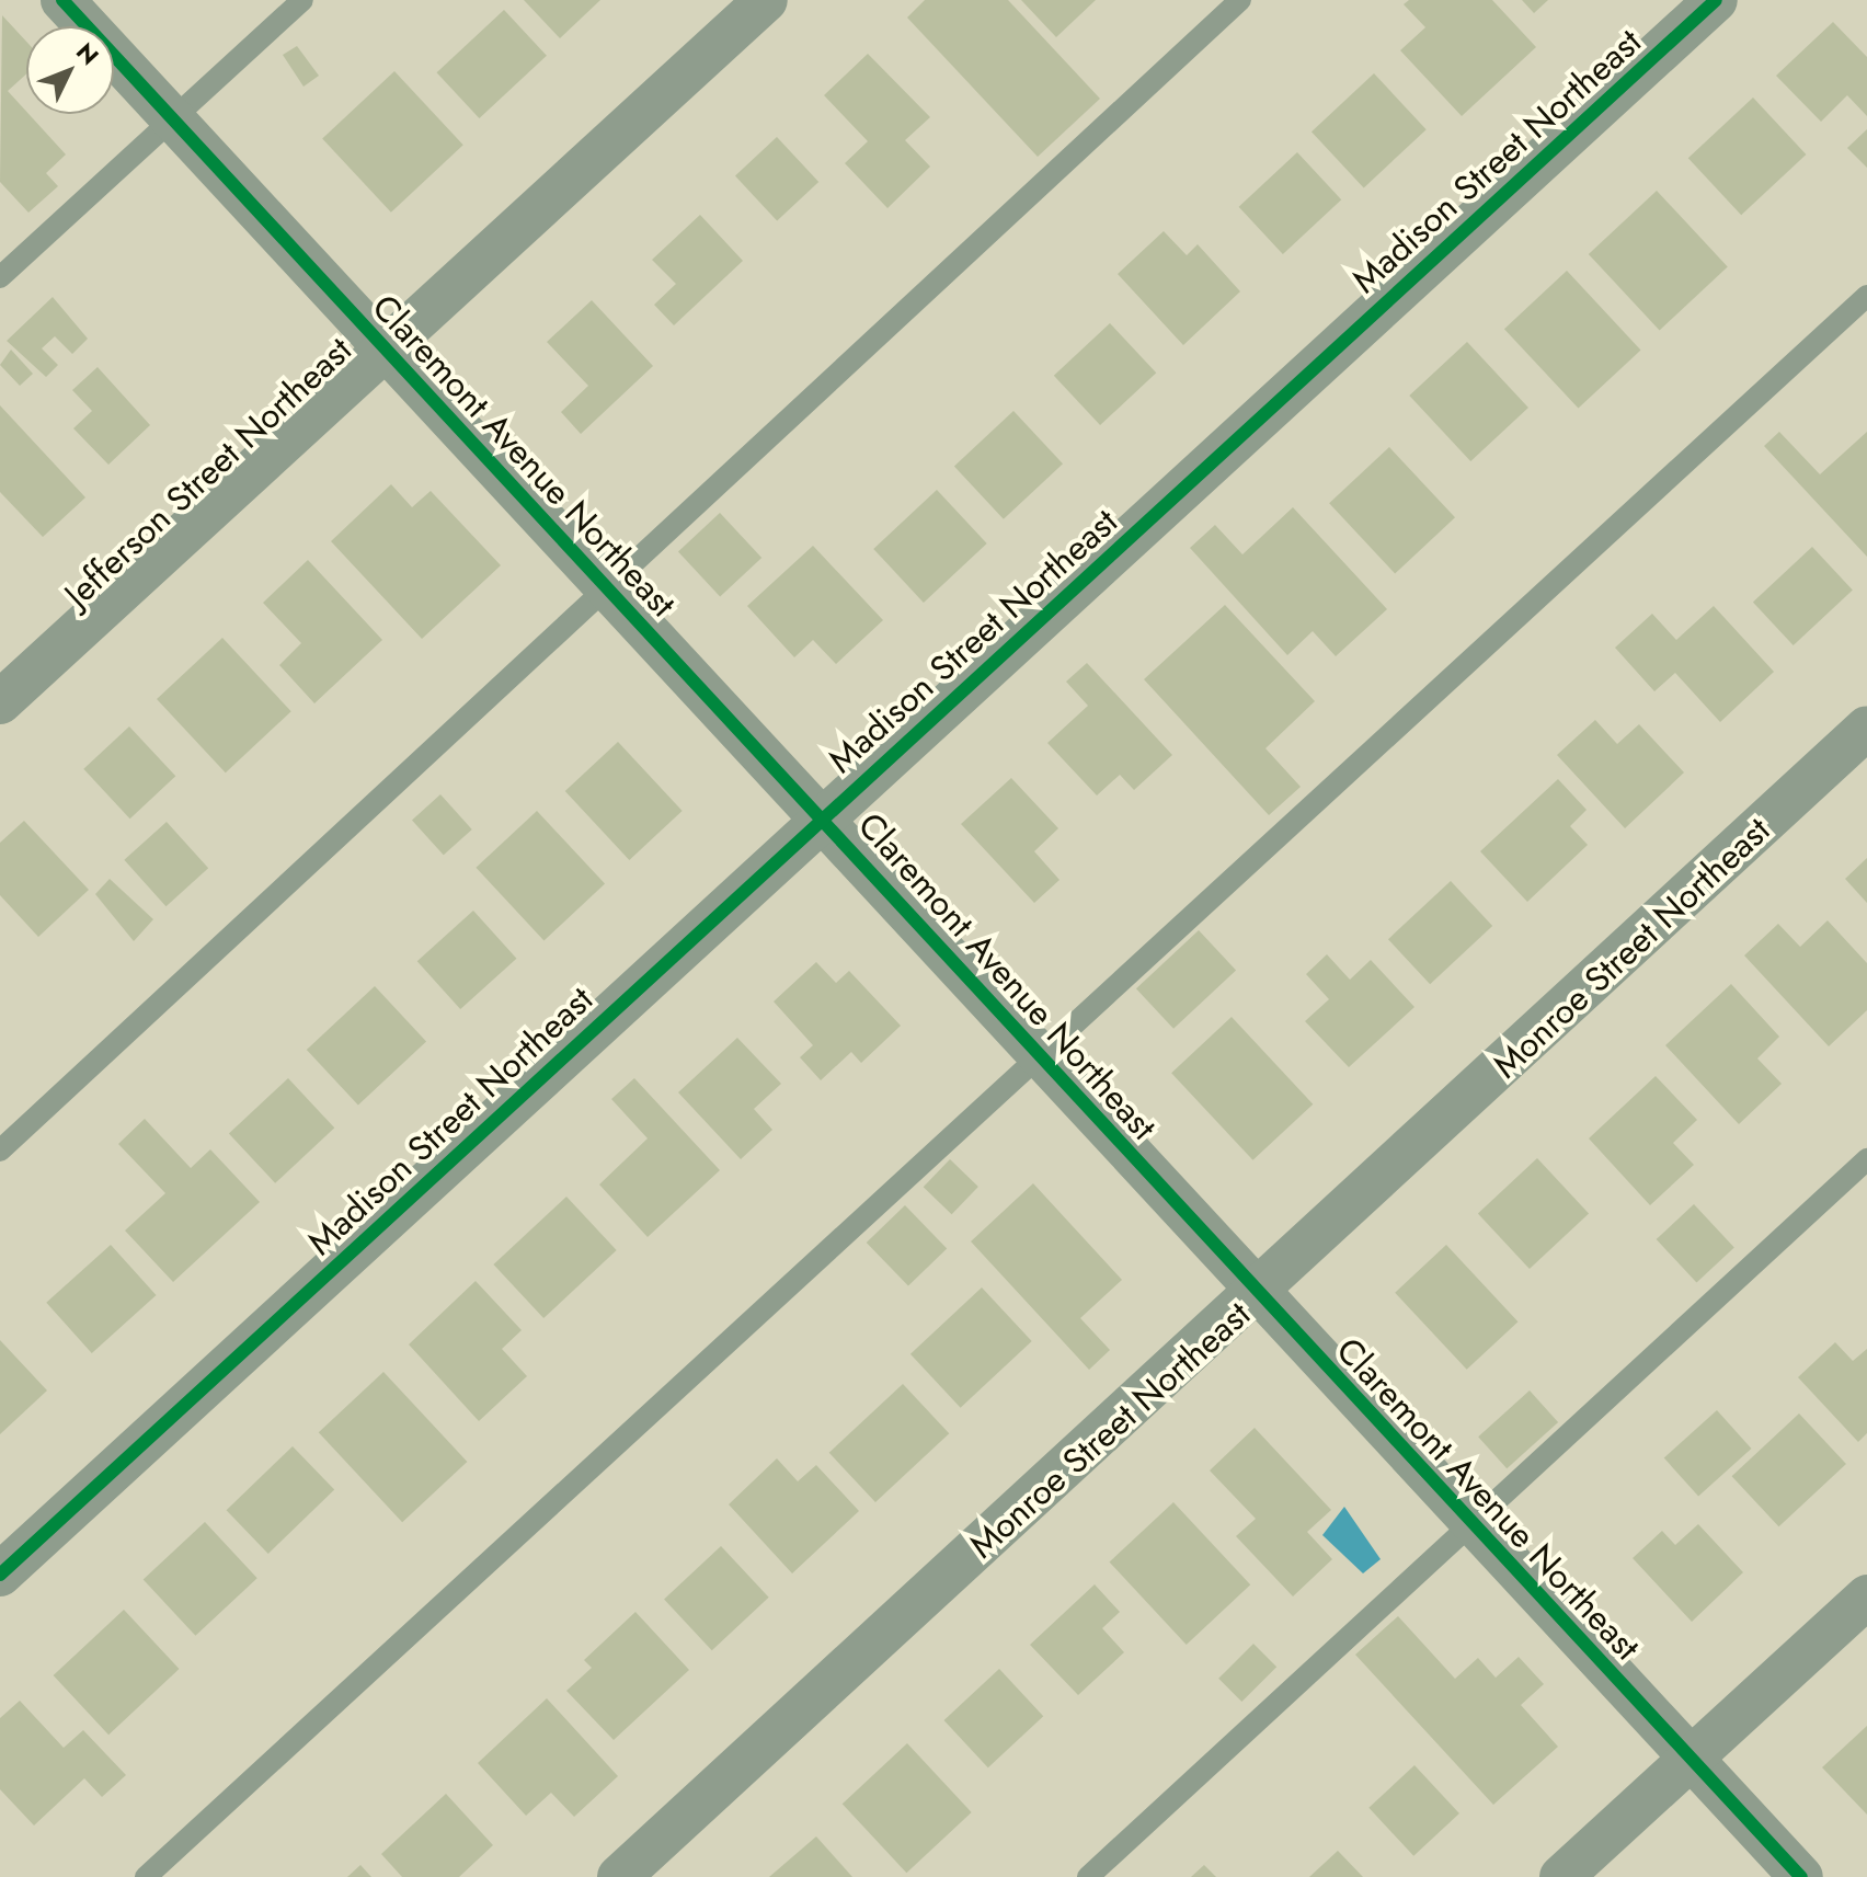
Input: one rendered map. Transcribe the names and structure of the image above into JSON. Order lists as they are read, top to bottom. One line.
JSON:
{"streets":{"street":["Madison Street Northeast","Claremont Avenue Northeast","Jefferson Street Northeast","Monroe Street Northeast"]},"crossings":[["Madison Street Northeast","Claremont Avenue Northeast"],["Claremont Avenue Northeast","Jefferson Street Northeast"],["Claremont Avenue Northeast","Monroe Street Northeast"]],"north":"top right"}
